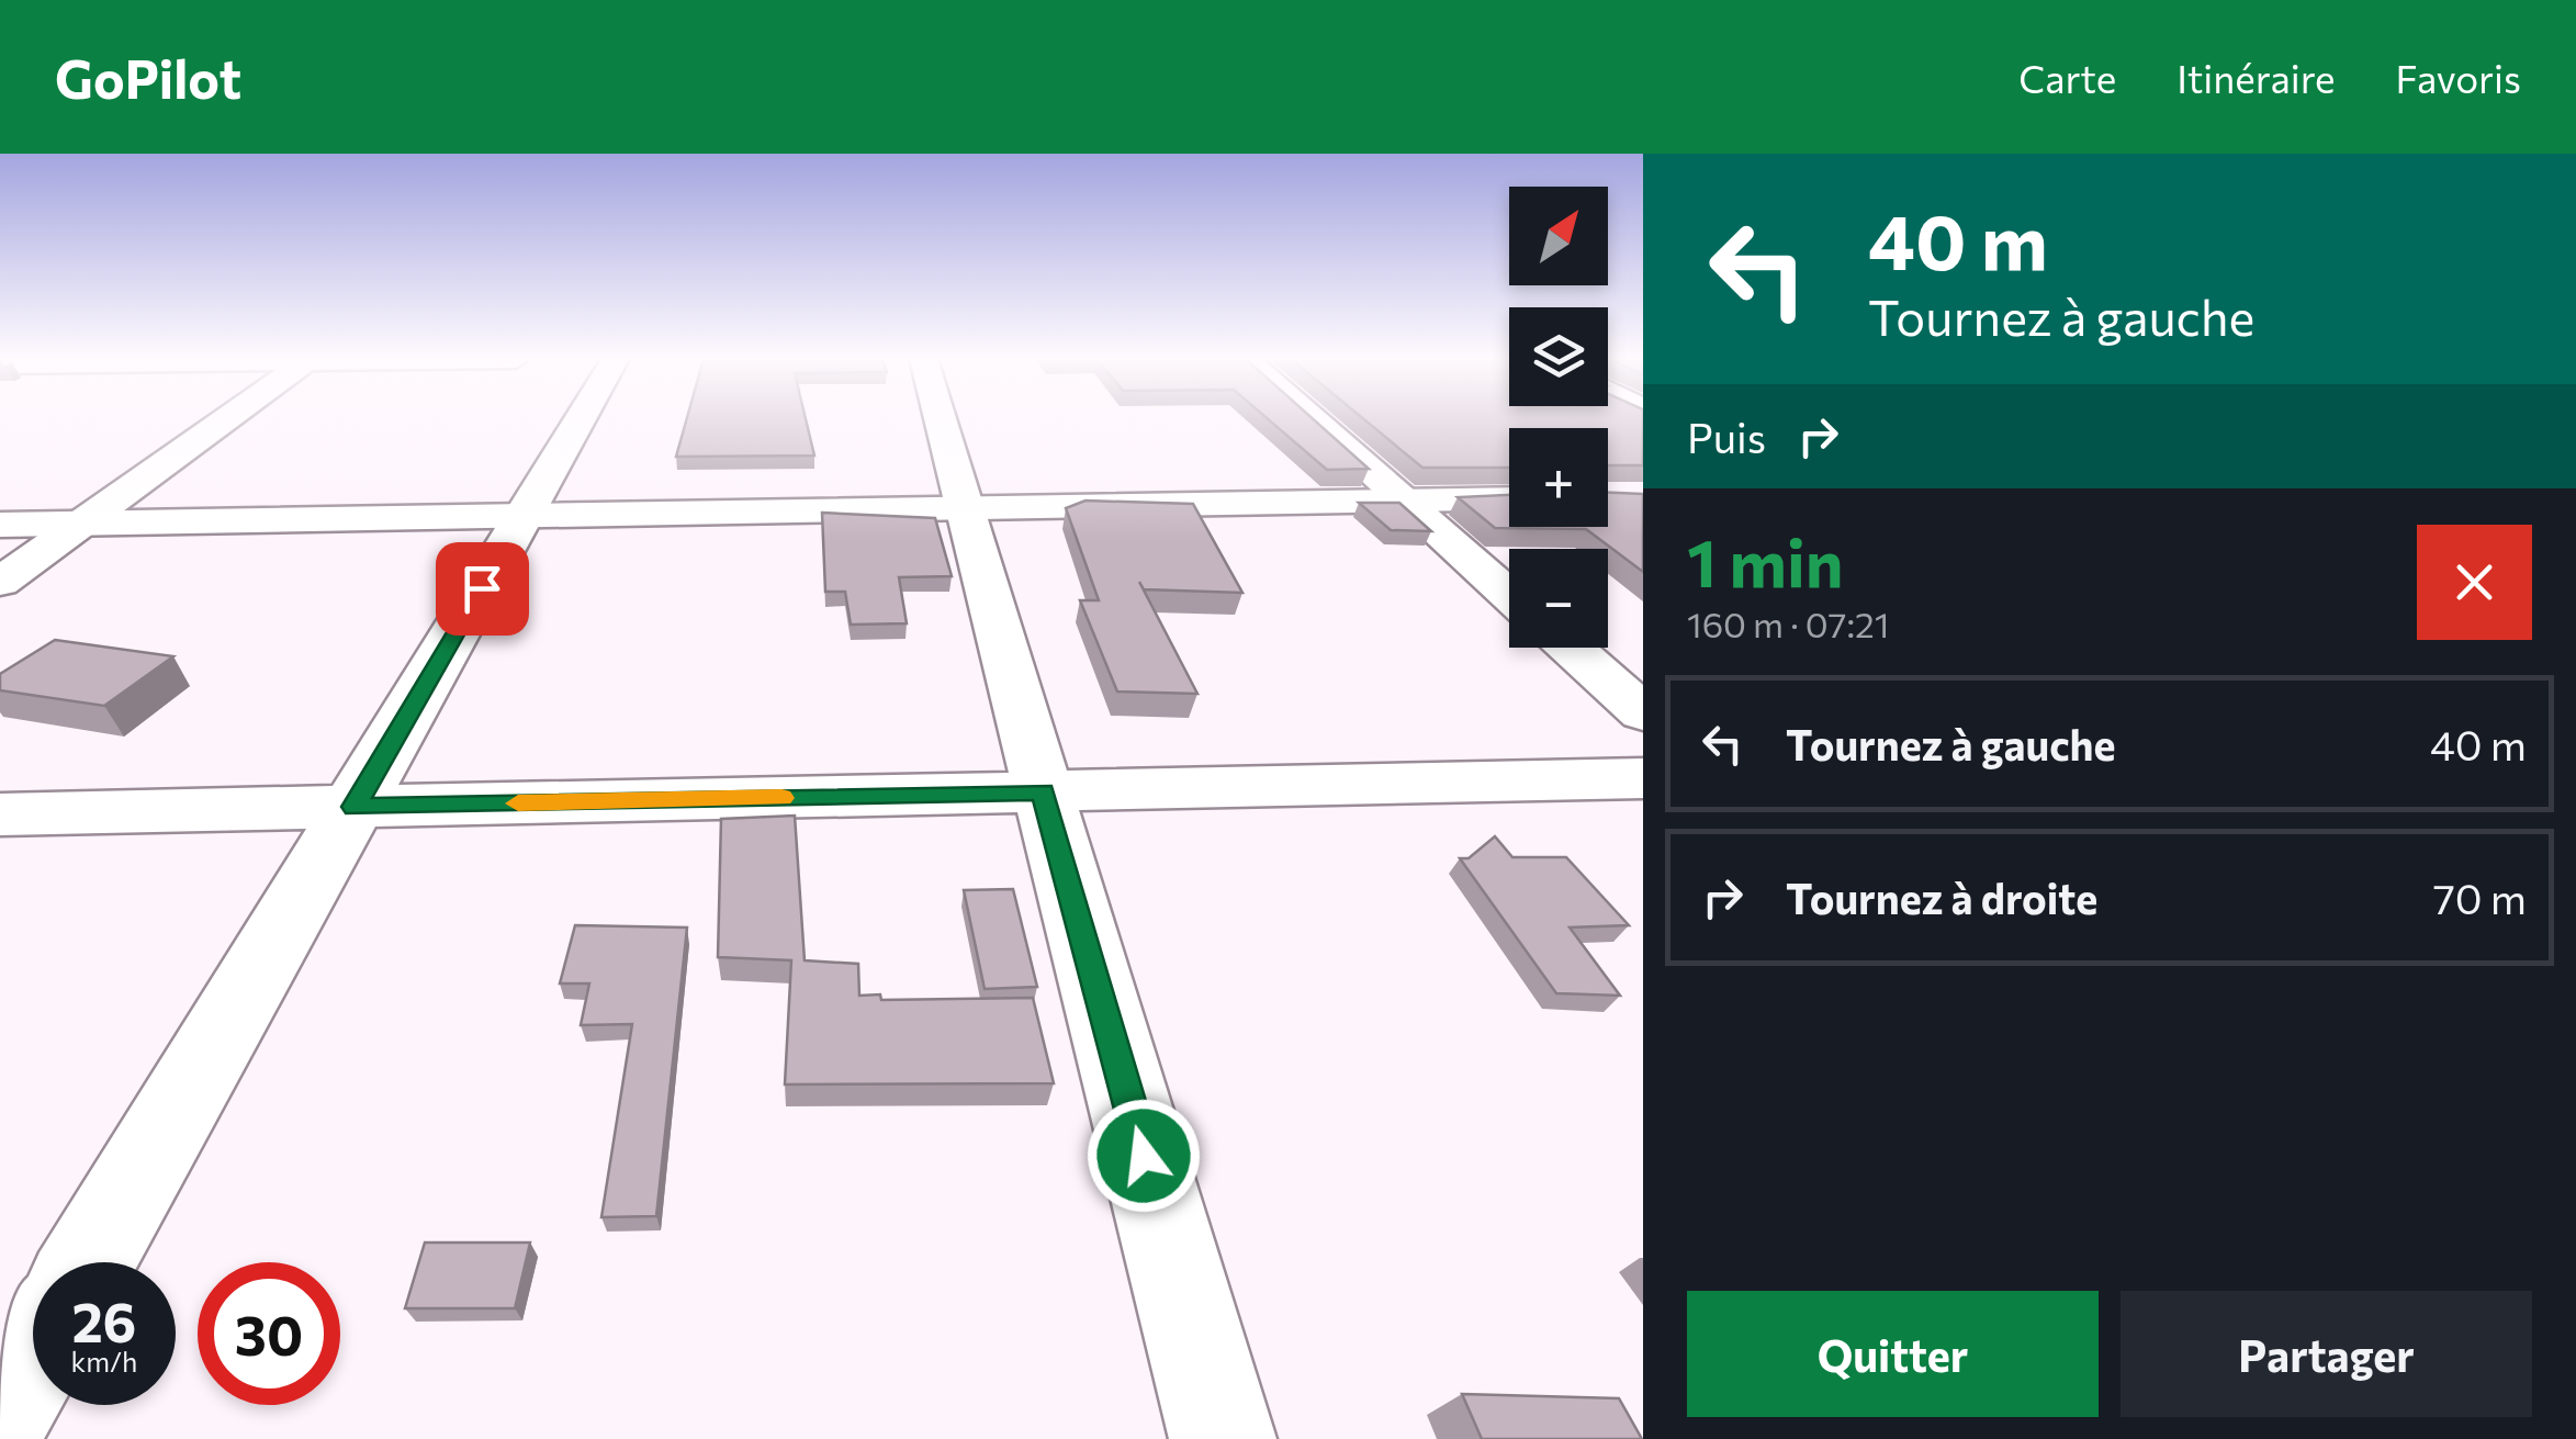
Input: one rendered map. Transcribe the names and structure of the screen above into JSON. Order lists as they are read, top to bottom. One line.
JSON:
{"north":"top right","page":{"header":"GoPilot","nav":["Carte","Itinéraire","Favoris"],"turn":["40 m","Tournez à gauche"],"map_buttons":["+","−"],"then":"Puis","heading":["1 min","160 m · 07:21"],"list":[{"name":"Tournez à gauche","value":"40 m"},{"name":"Tournez à droite","value":"70 m"}],"speed":"26 km/h","limit":"30","buttons":["Quitter","Partager"]}}
